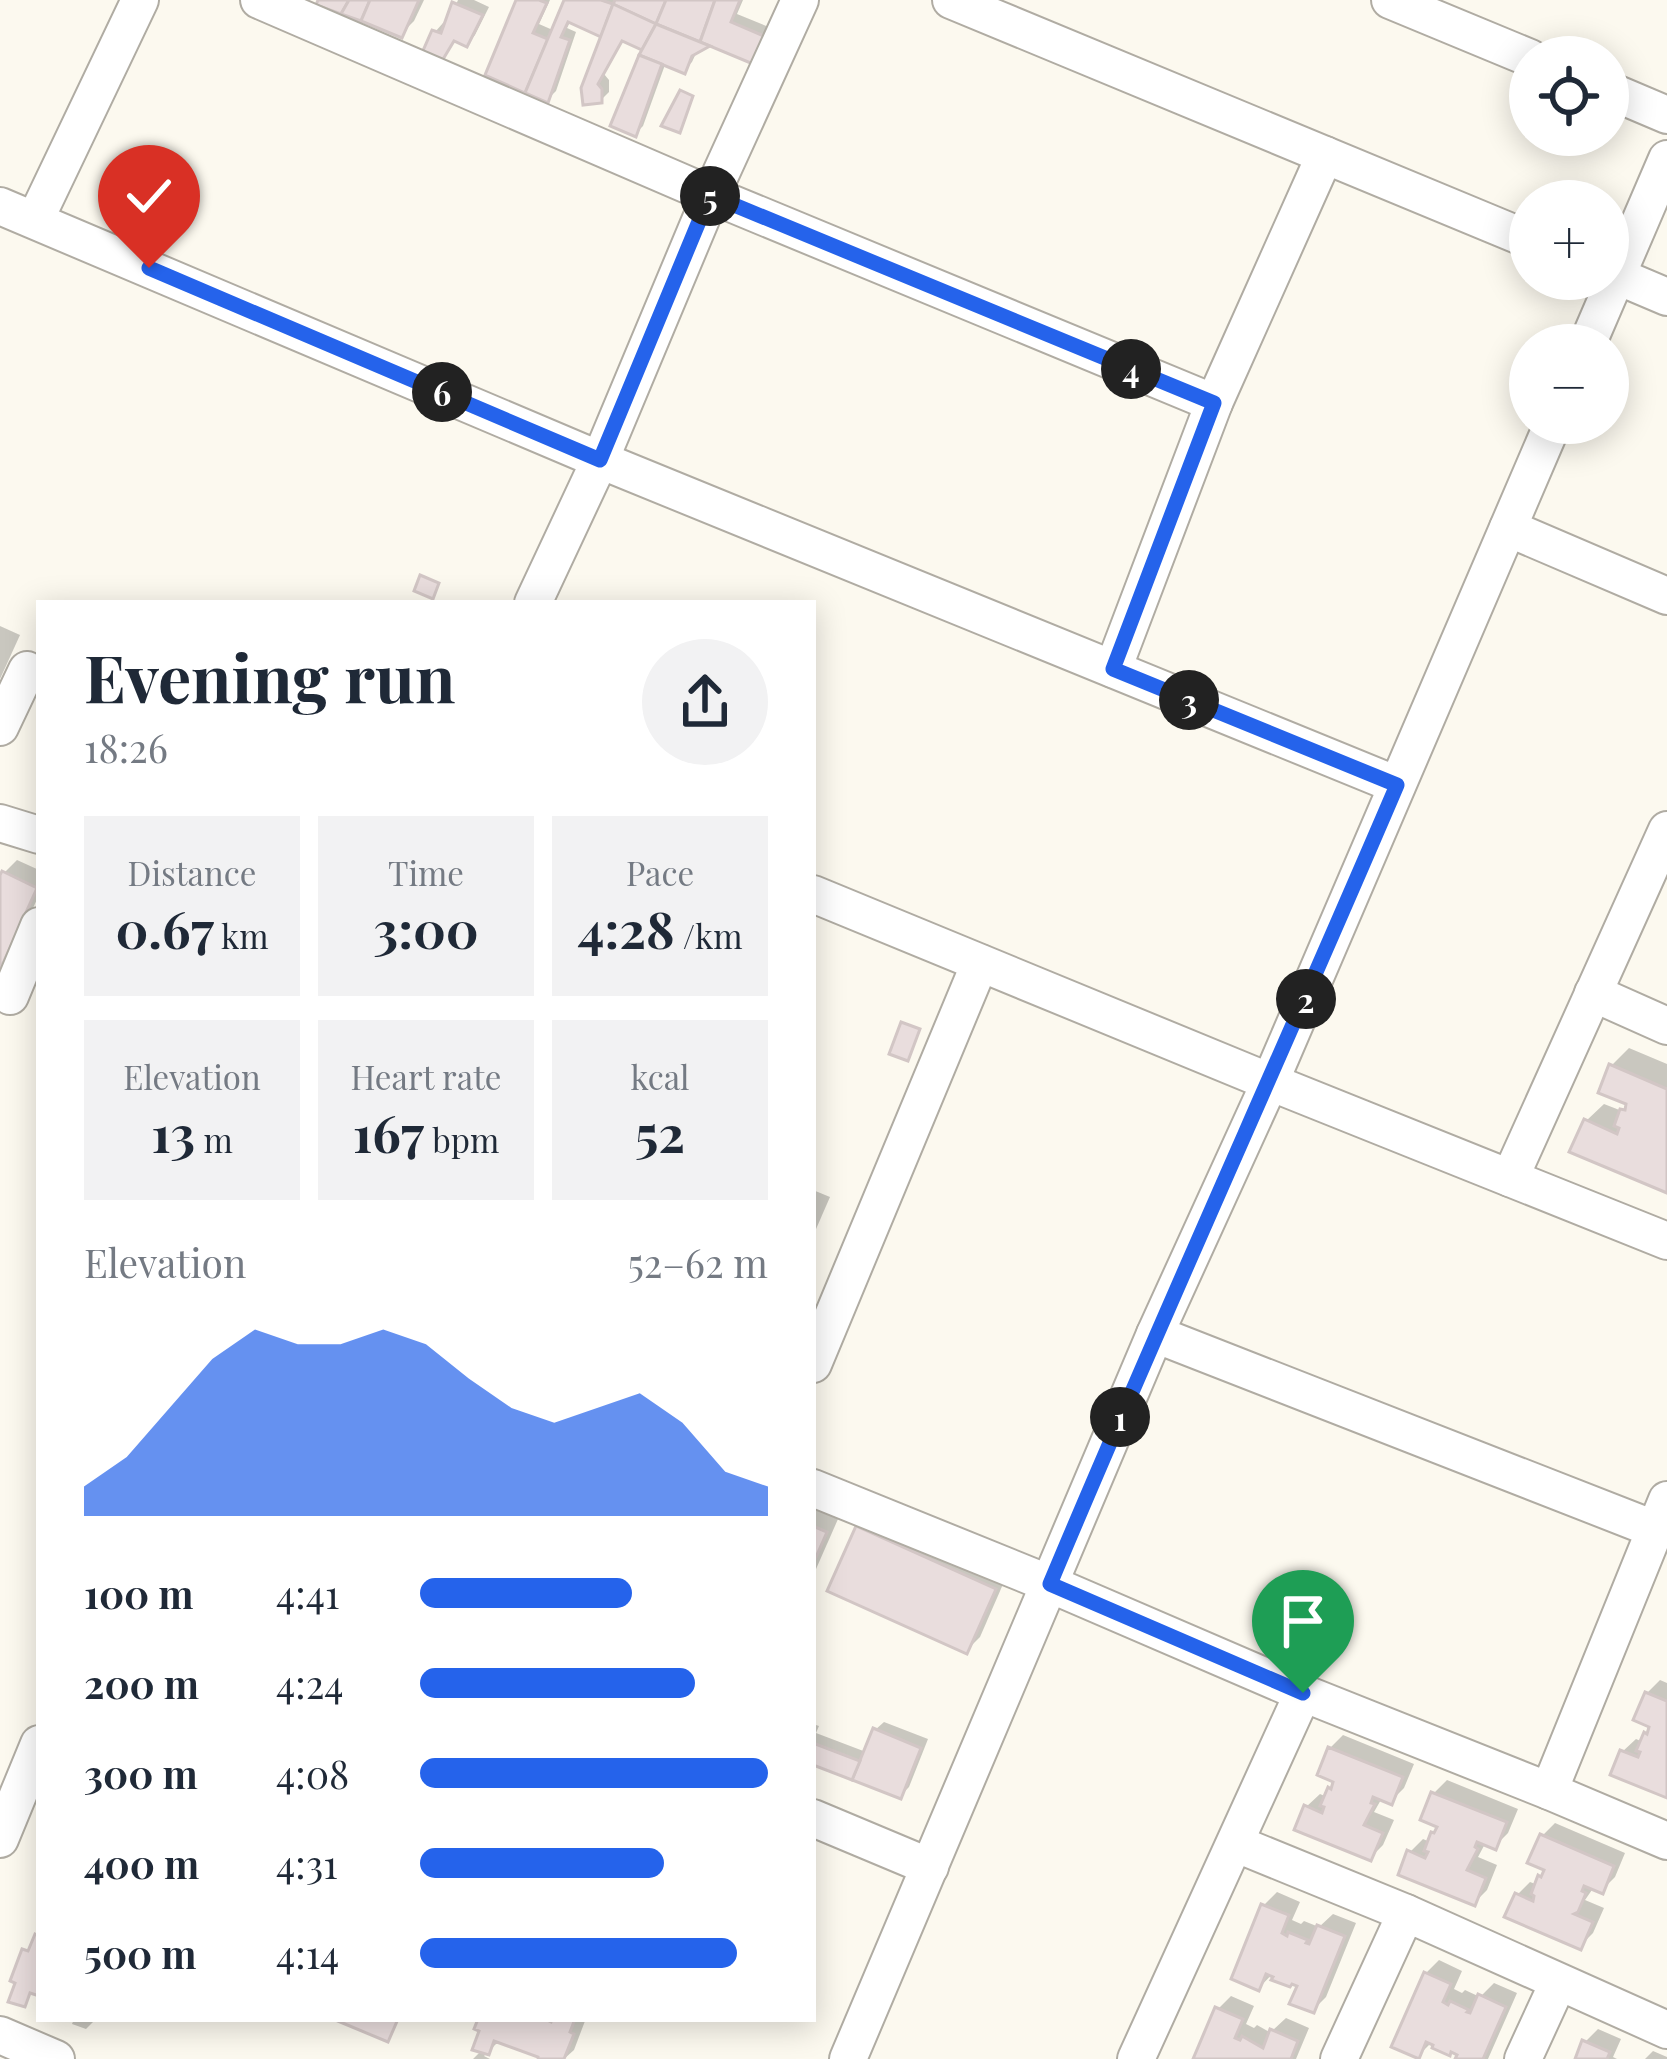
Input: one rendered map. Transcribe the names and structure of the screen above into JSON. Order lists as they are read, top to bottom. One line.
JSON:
{"page":{"map_buttons":["+","−"],"pins":["5","4","6","3","2","1"],"heading":["Evening run","18:26"],"stats":[["Distance","0.67 km"],["Time","3:00"],["Pace","4:28 /km"],["Elevation","13 m"],["Heart rate","167 bpm"],["kcal","52"]],"chart":["Elevation","52–62 m"],"list":[{"name":"100 m","note":"4:41"},{"name":"200 m","note":"4:24"},{"name":"300 m","note":"4:08"},{"name":"400 m","note":"4:31"},{"name":"500 m","note":"4:14"}]}}
